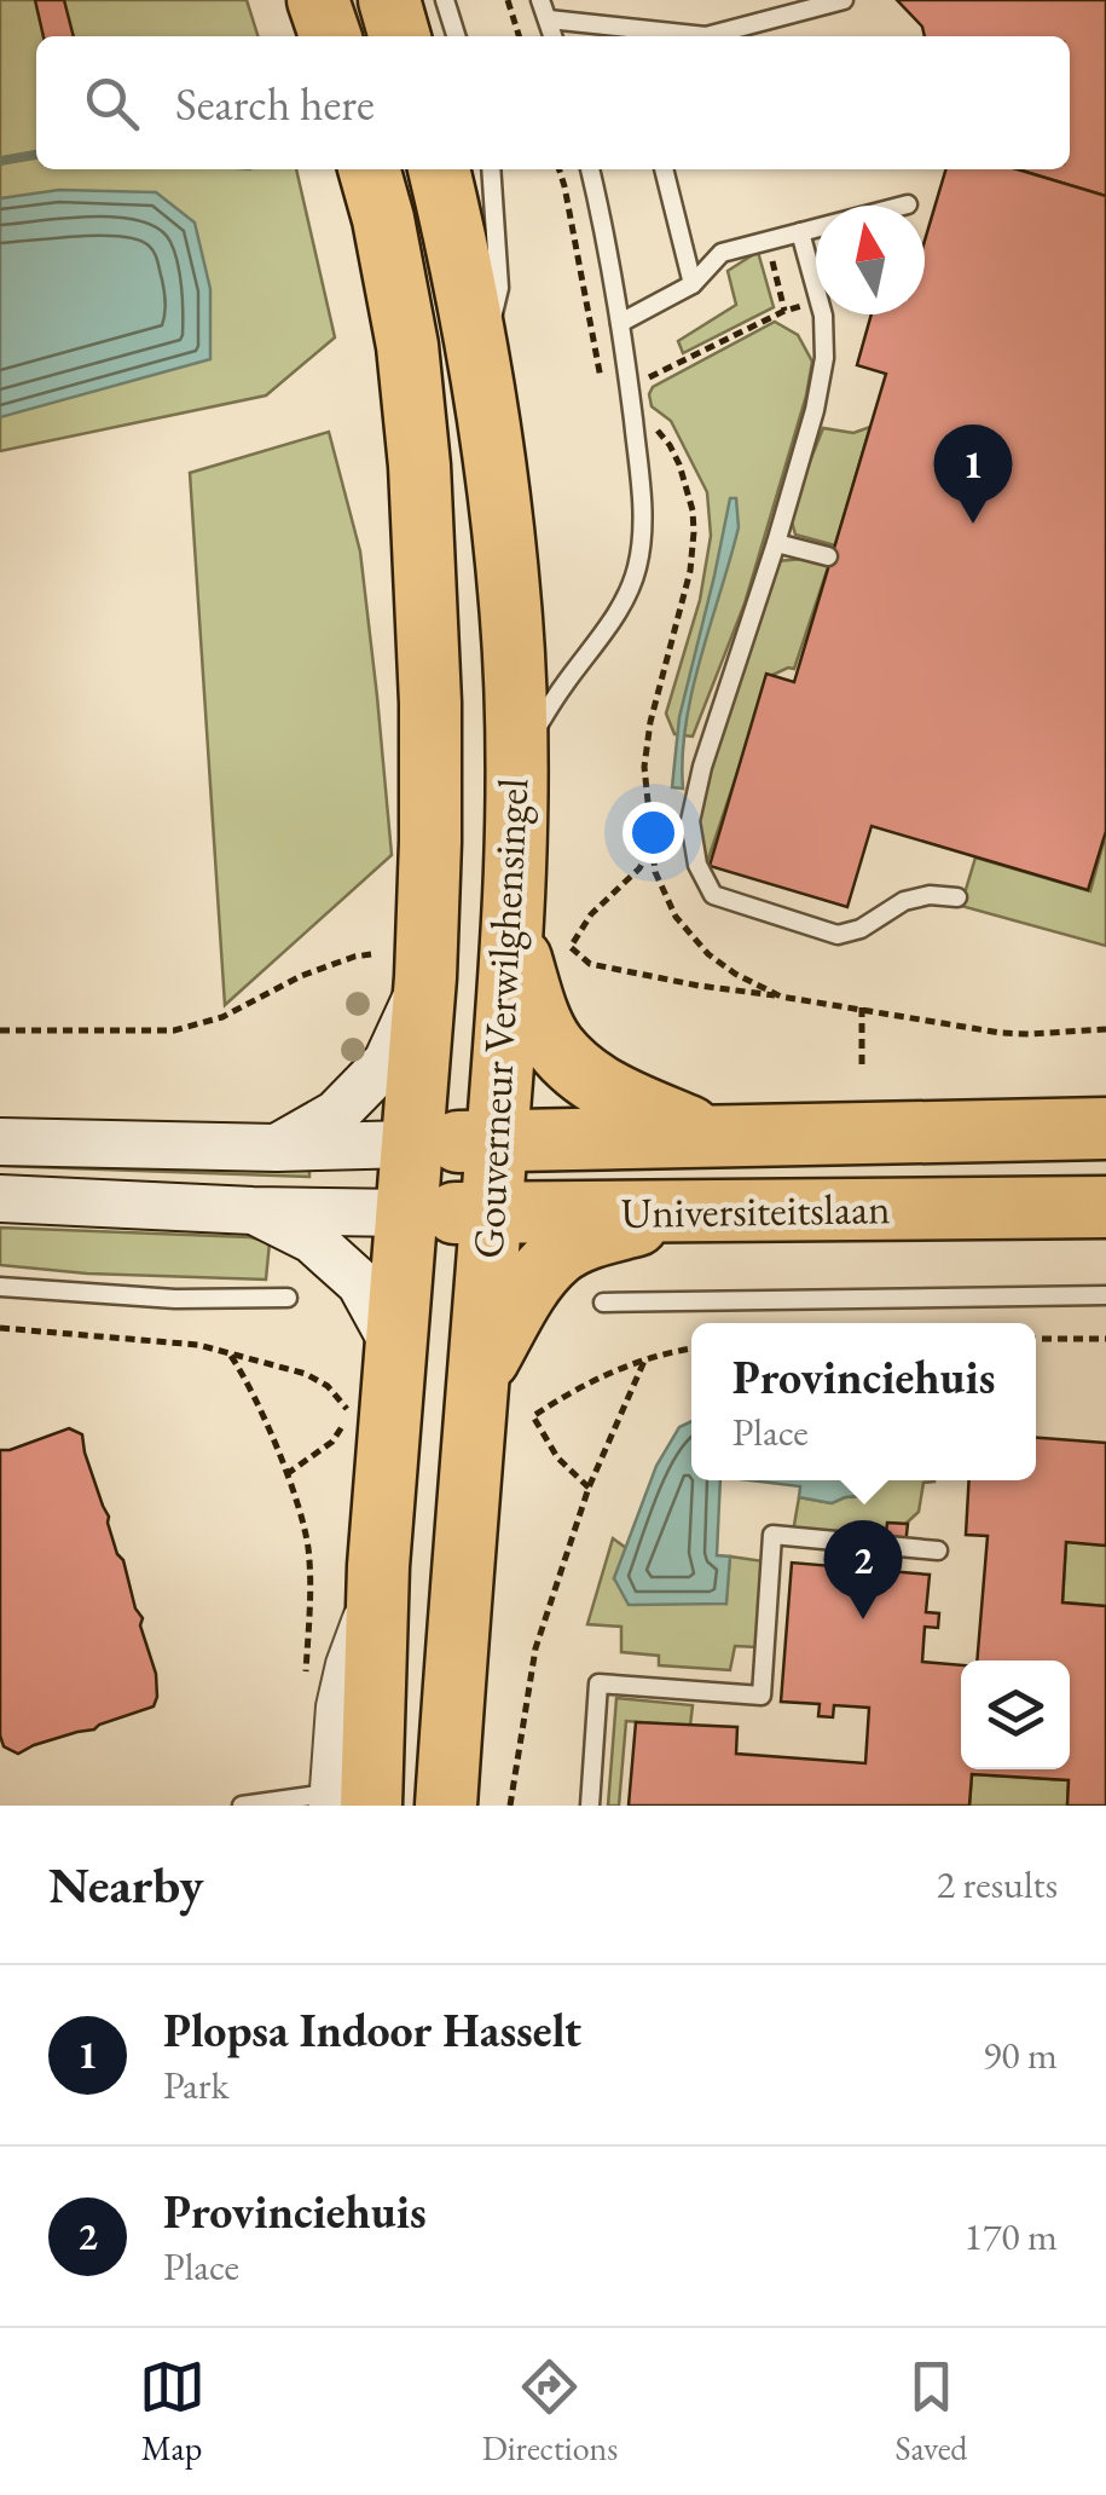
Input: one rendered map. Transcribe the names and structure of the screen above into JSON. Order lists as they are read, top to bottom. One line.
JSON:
{"streets":{"highway":["Gouverneur Verwilghensingel","Universiteitslaan"]},"crossings":[["Gouverneur Verwilghensingel","Universiteitslaan"]],"north":"top","page":{"search":"Search here","pins":["1","2"],"popup":["Provinciehuis","Place"],"heading":["Nearby","2 results"],"list":[{"mark":"1","name":"Plopsa Indoor Hasselt","note":"Park","value":"90 m"},{"mark":"2","name":"Provinciehuis","note":"Place","value":"170 m"}],"nav":["Map","Directions","Saved"]}}
